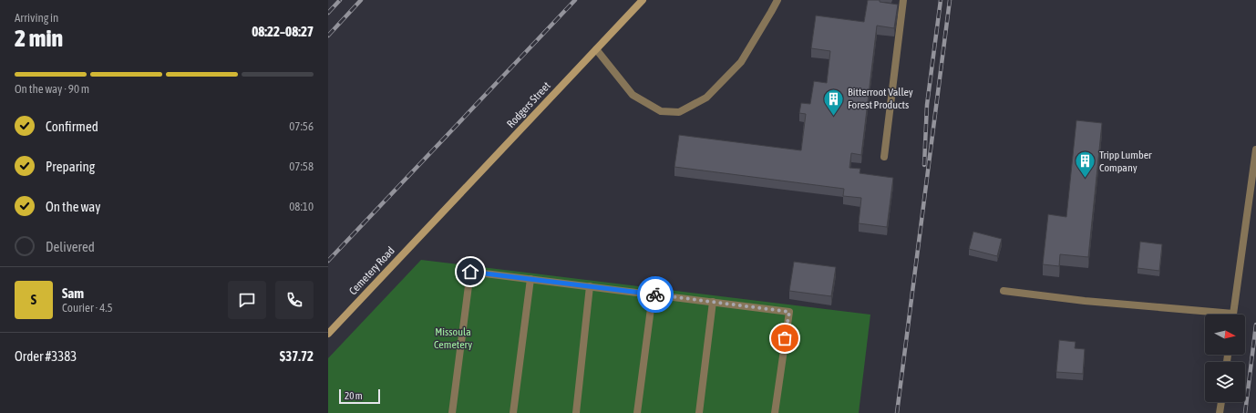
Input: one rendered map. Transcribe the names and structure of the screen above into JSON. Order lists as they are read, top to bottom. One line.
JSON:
{"streets":{"street":["Rodgers Street","Cemetery Road"]},"crossings":[["Rodgers Street","Cemetery Road"]],"parks":["Missoula Cemetery"],"places":{"building":["Bitterroot Valley Forest Products","Tripp Lumber Company"]},"scale_bar":"20 m","north":"right","page":{"heading":["2 min","Arriving in","08:22–08:27"],"panel":["Sam","Courier · 4.5","Order #3383","$37.72"],"bar":"On the way · 90 m","list":[["Confirmed","07:56"],["Preparing","07:58"],["On the way","08:10"],"Delivered"],"round":"S","scale":"20 m"}}
